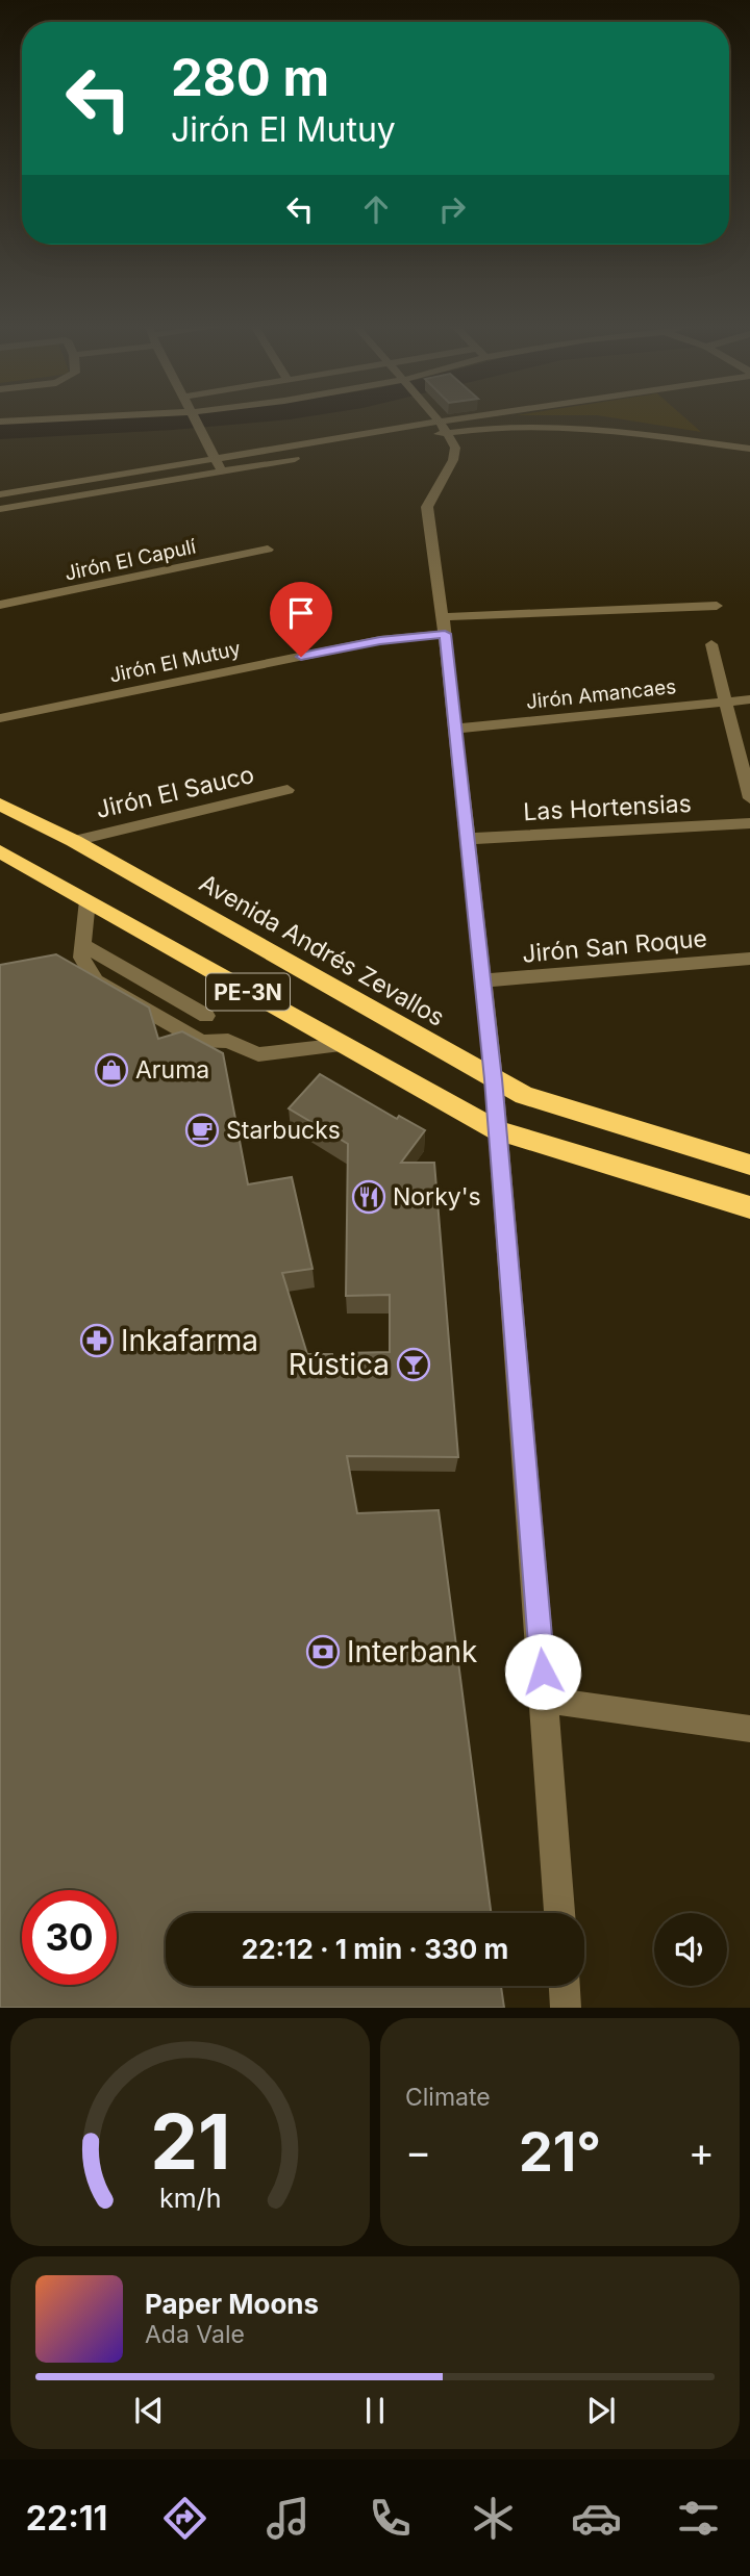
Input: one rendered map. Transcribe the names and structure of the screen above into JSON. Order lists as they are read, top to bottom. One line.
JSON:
{"streets":{"highway":["Avenida Andrés Zevallos","PE-3N"],"street":["Jirón El Capulí","Jirón El Mutuy","Jirón Amancaes","Jirón El Sauco","Las Hortensias","Jirón San Roque"]},"crossings":[["Jirón El Sauco","Avenida Andrés Zevallos"]],"places":{"shop":["Aruma"],"cafe":["Starbucks"],"restaurant":["Norky's"],"pharmacy":["Inkafarma"],"bar":["Rústica"],"bank":["Interbank"]},"page":{"turn":["280 m","Jirón El Mutuy"],"limit":"30","trip":"22:12 · 1 min · 330 m","tile":"Climate","heat":["−","21°","+"],"song":["Paper Moons","Ada Vale"],"tabs":"22:11","gauge":["21","km/h"]}}
